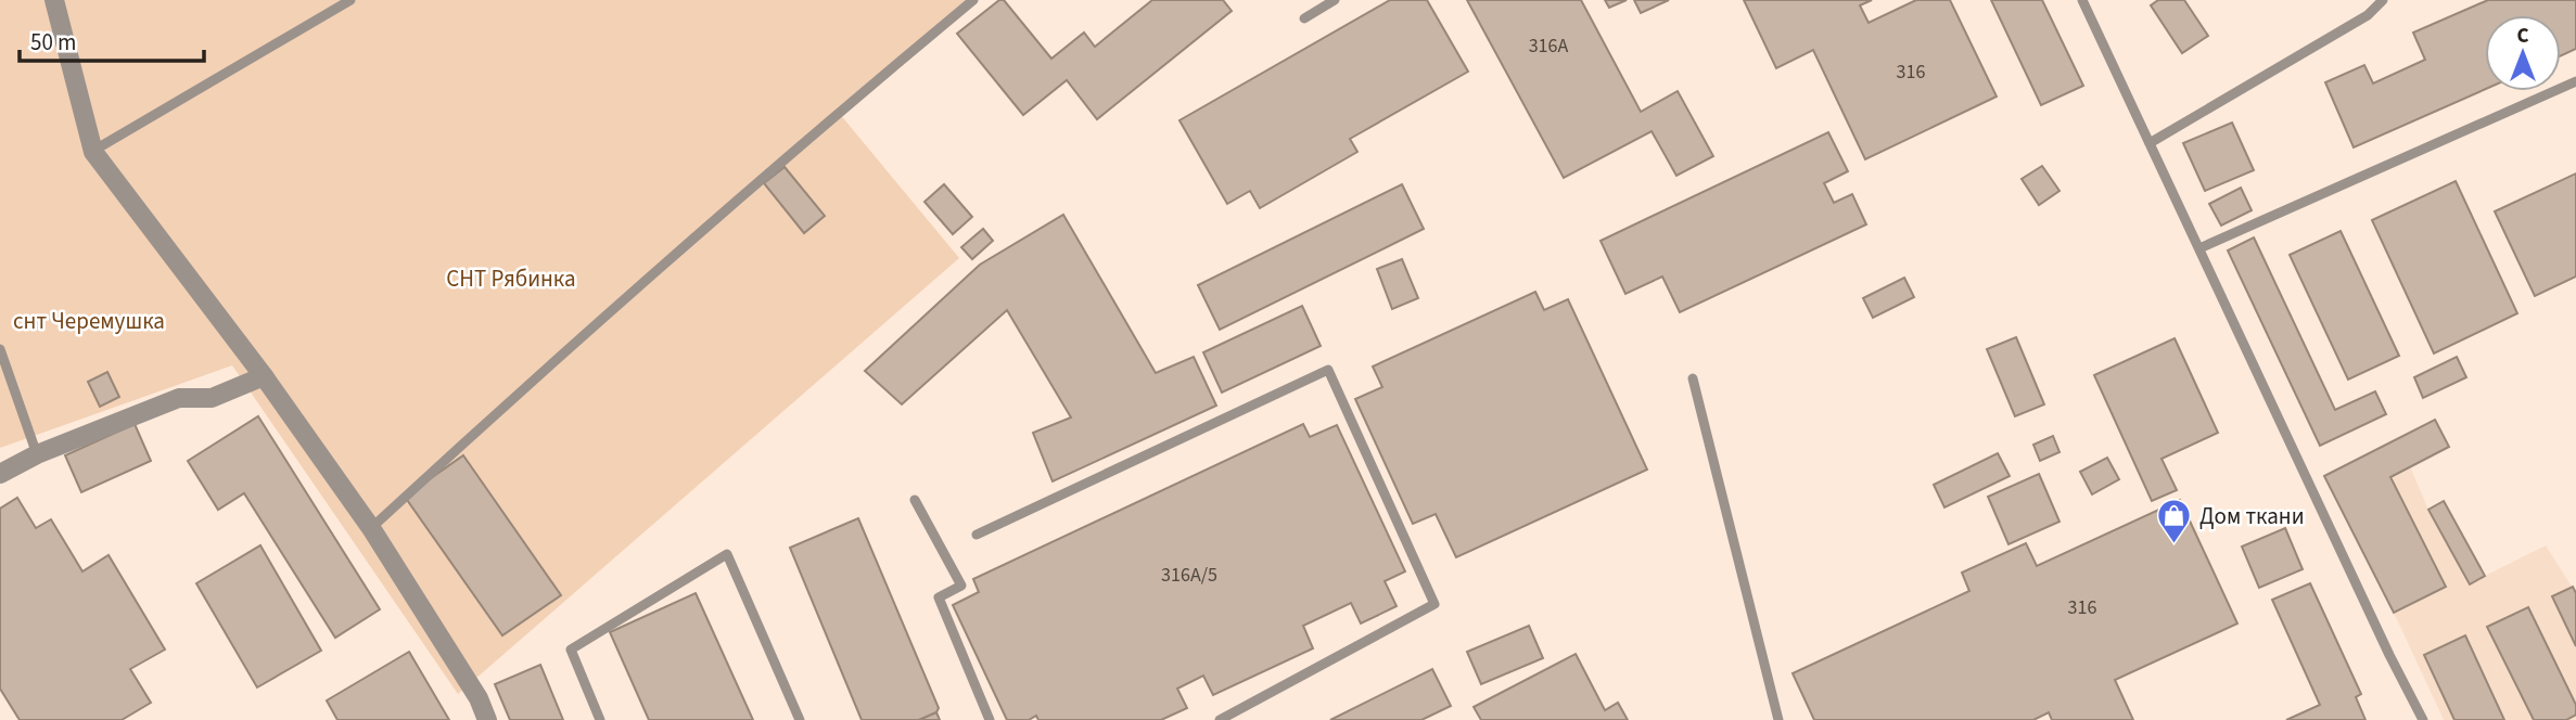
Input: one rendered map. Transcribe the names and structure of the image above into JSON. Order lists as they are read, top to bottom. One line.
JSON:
{"parks":["СНТ Рябинка","снт Черемушка"],"places":{"shop":["Дом ткани"]},"house_numbers":["316А","316","316А/5","316"],"scale_bar":"50 m","north":"top"}
